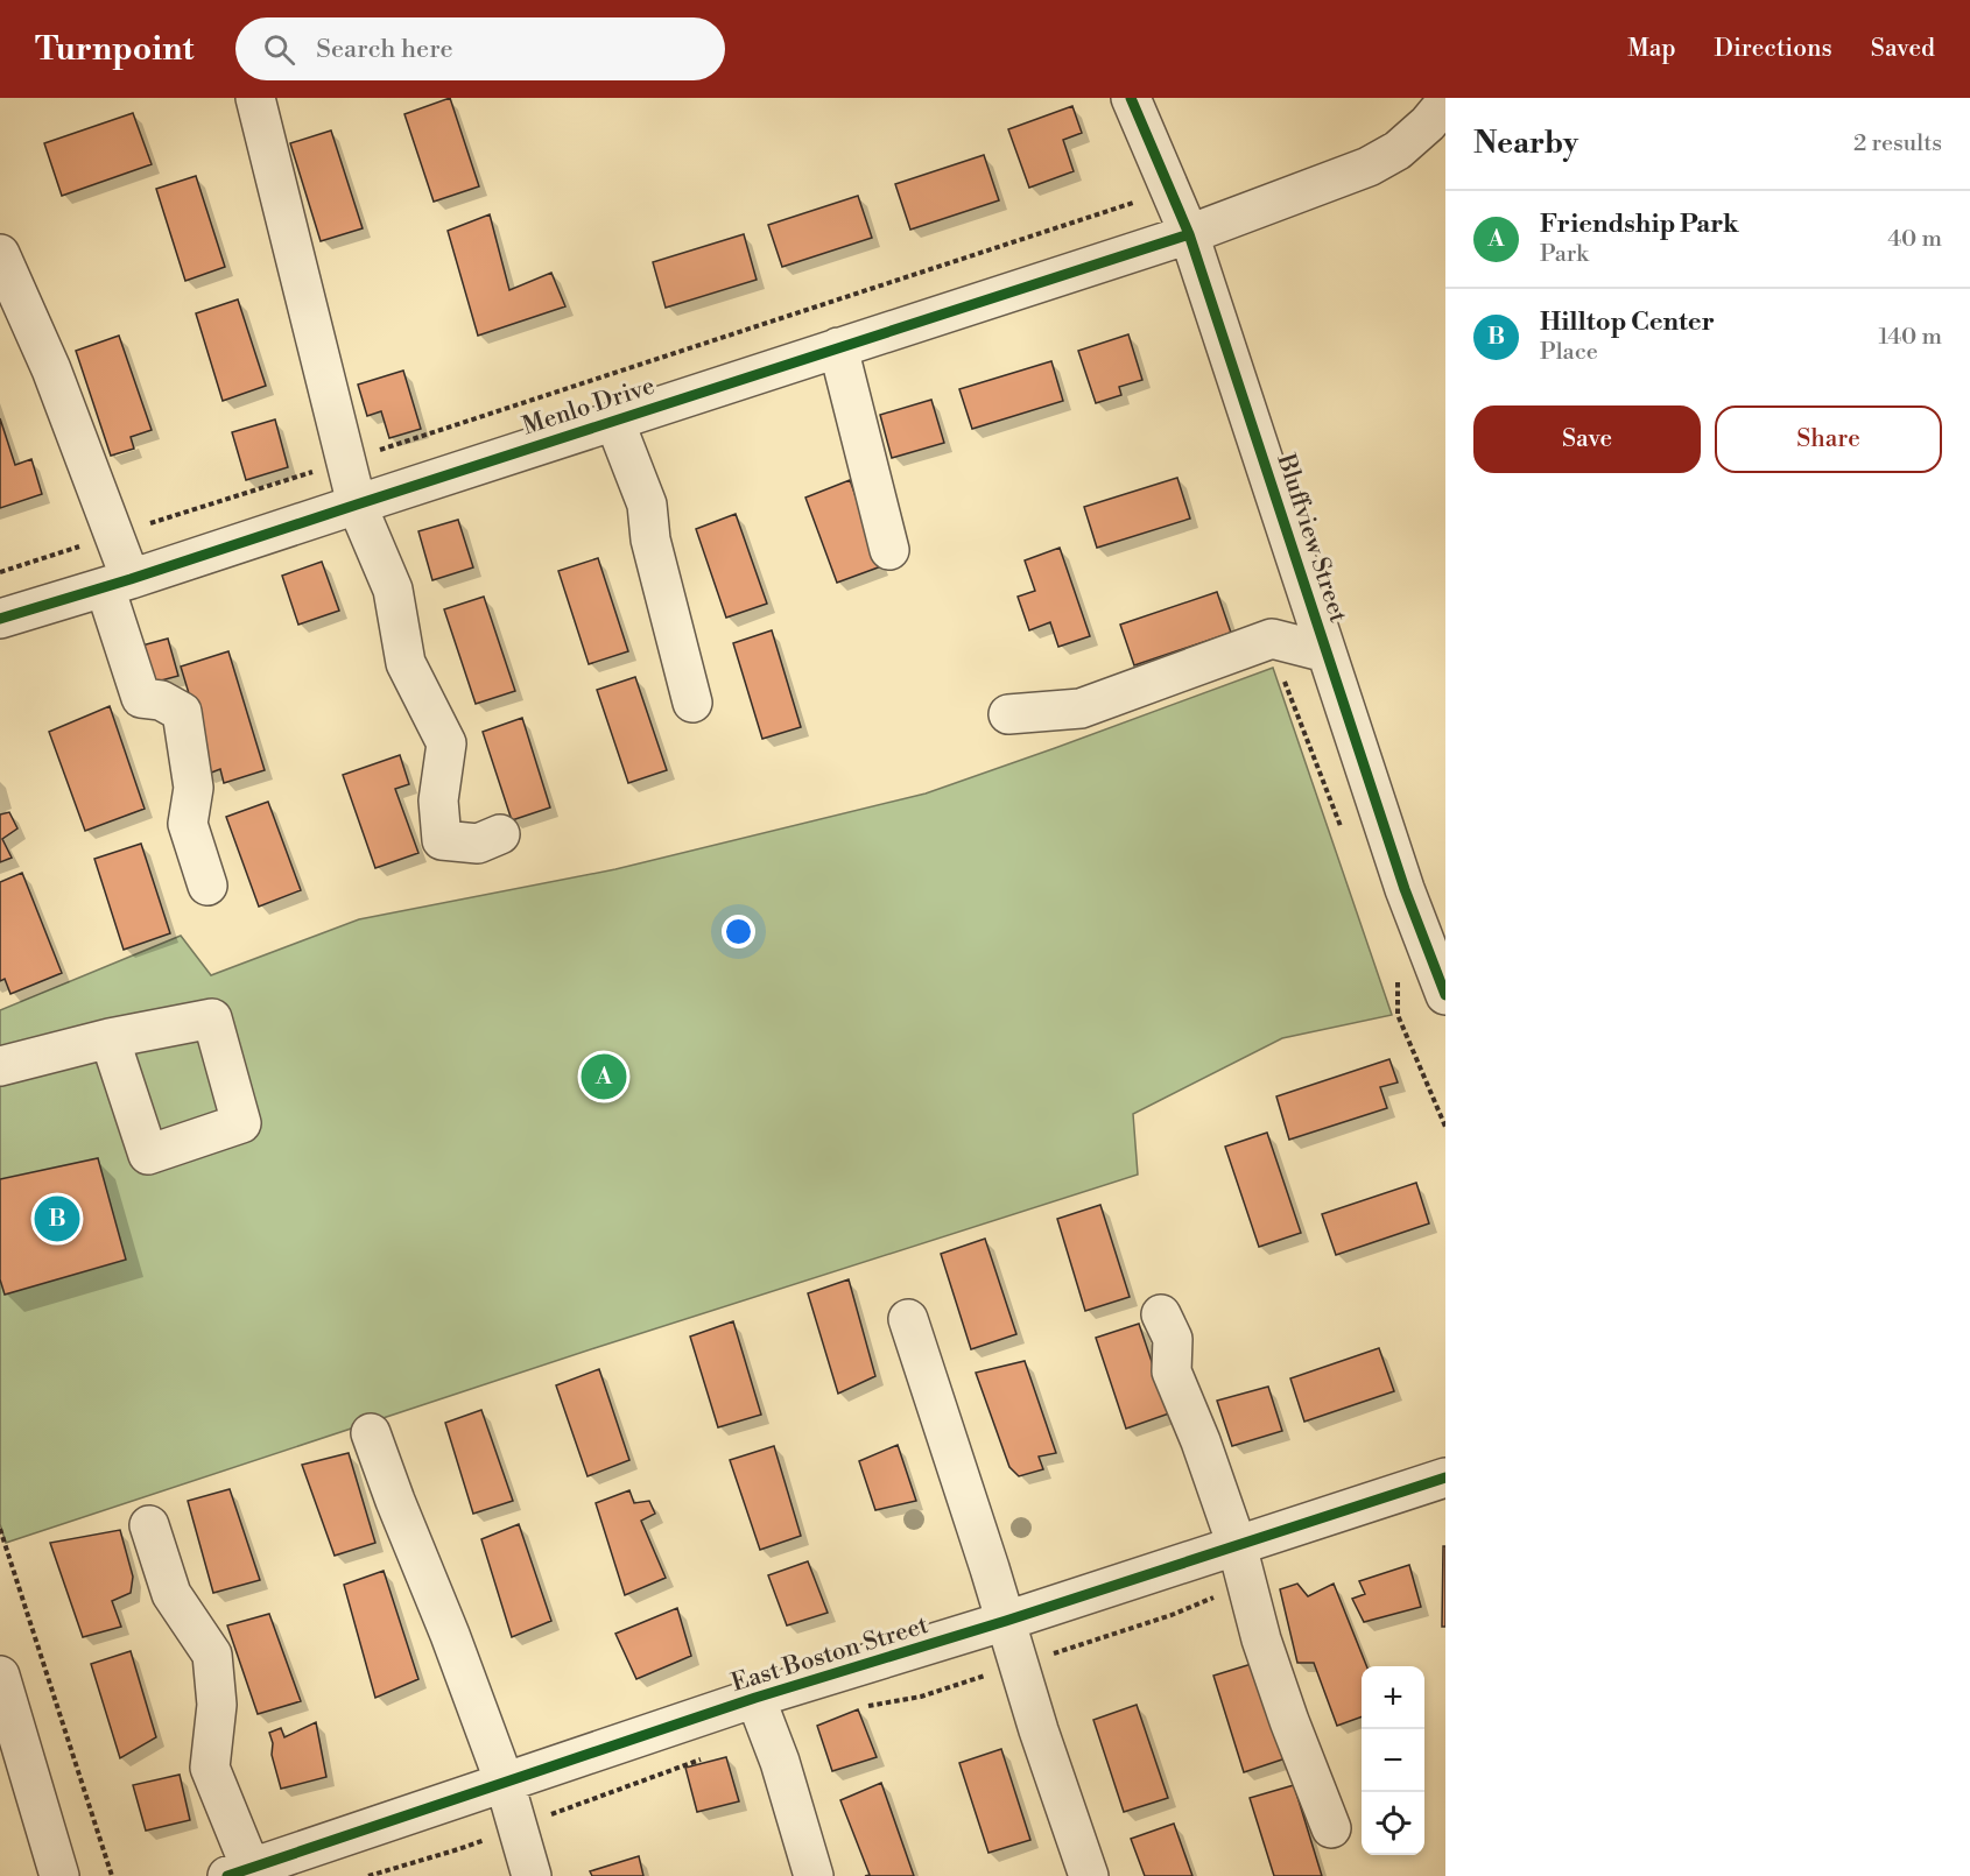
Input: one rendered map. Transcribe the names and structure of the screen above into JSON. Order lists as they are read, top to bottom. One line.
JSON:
{"streets":{"street":["Menlo Drive","Bluffview Street","East Boston Street"]},"crossings":[["Menlo Drive","Bluffview Street"]],"page":{"header":"Turnpoint","search":"Search here","nav":["Map","Directions","Saved"],"heading":["Nearby","2 results"],"list":[{"mark":"A","name":"Friendship Park","note":"Park","value":"40 m"},{"mark":"B","name":"Hilltop Center","note":"Place","value":"140 m"}],"buttons":["Save","Share"],"pins":["A","B"],"map_buttons":["+","−"]}}
